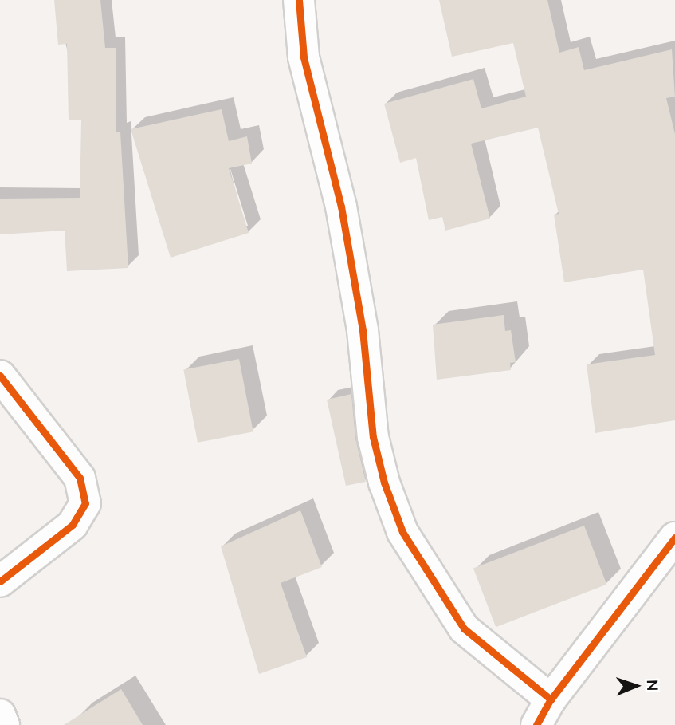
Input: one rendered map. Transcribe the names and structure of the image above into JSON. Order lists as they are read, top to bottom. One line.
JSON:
{"north":"right"}
